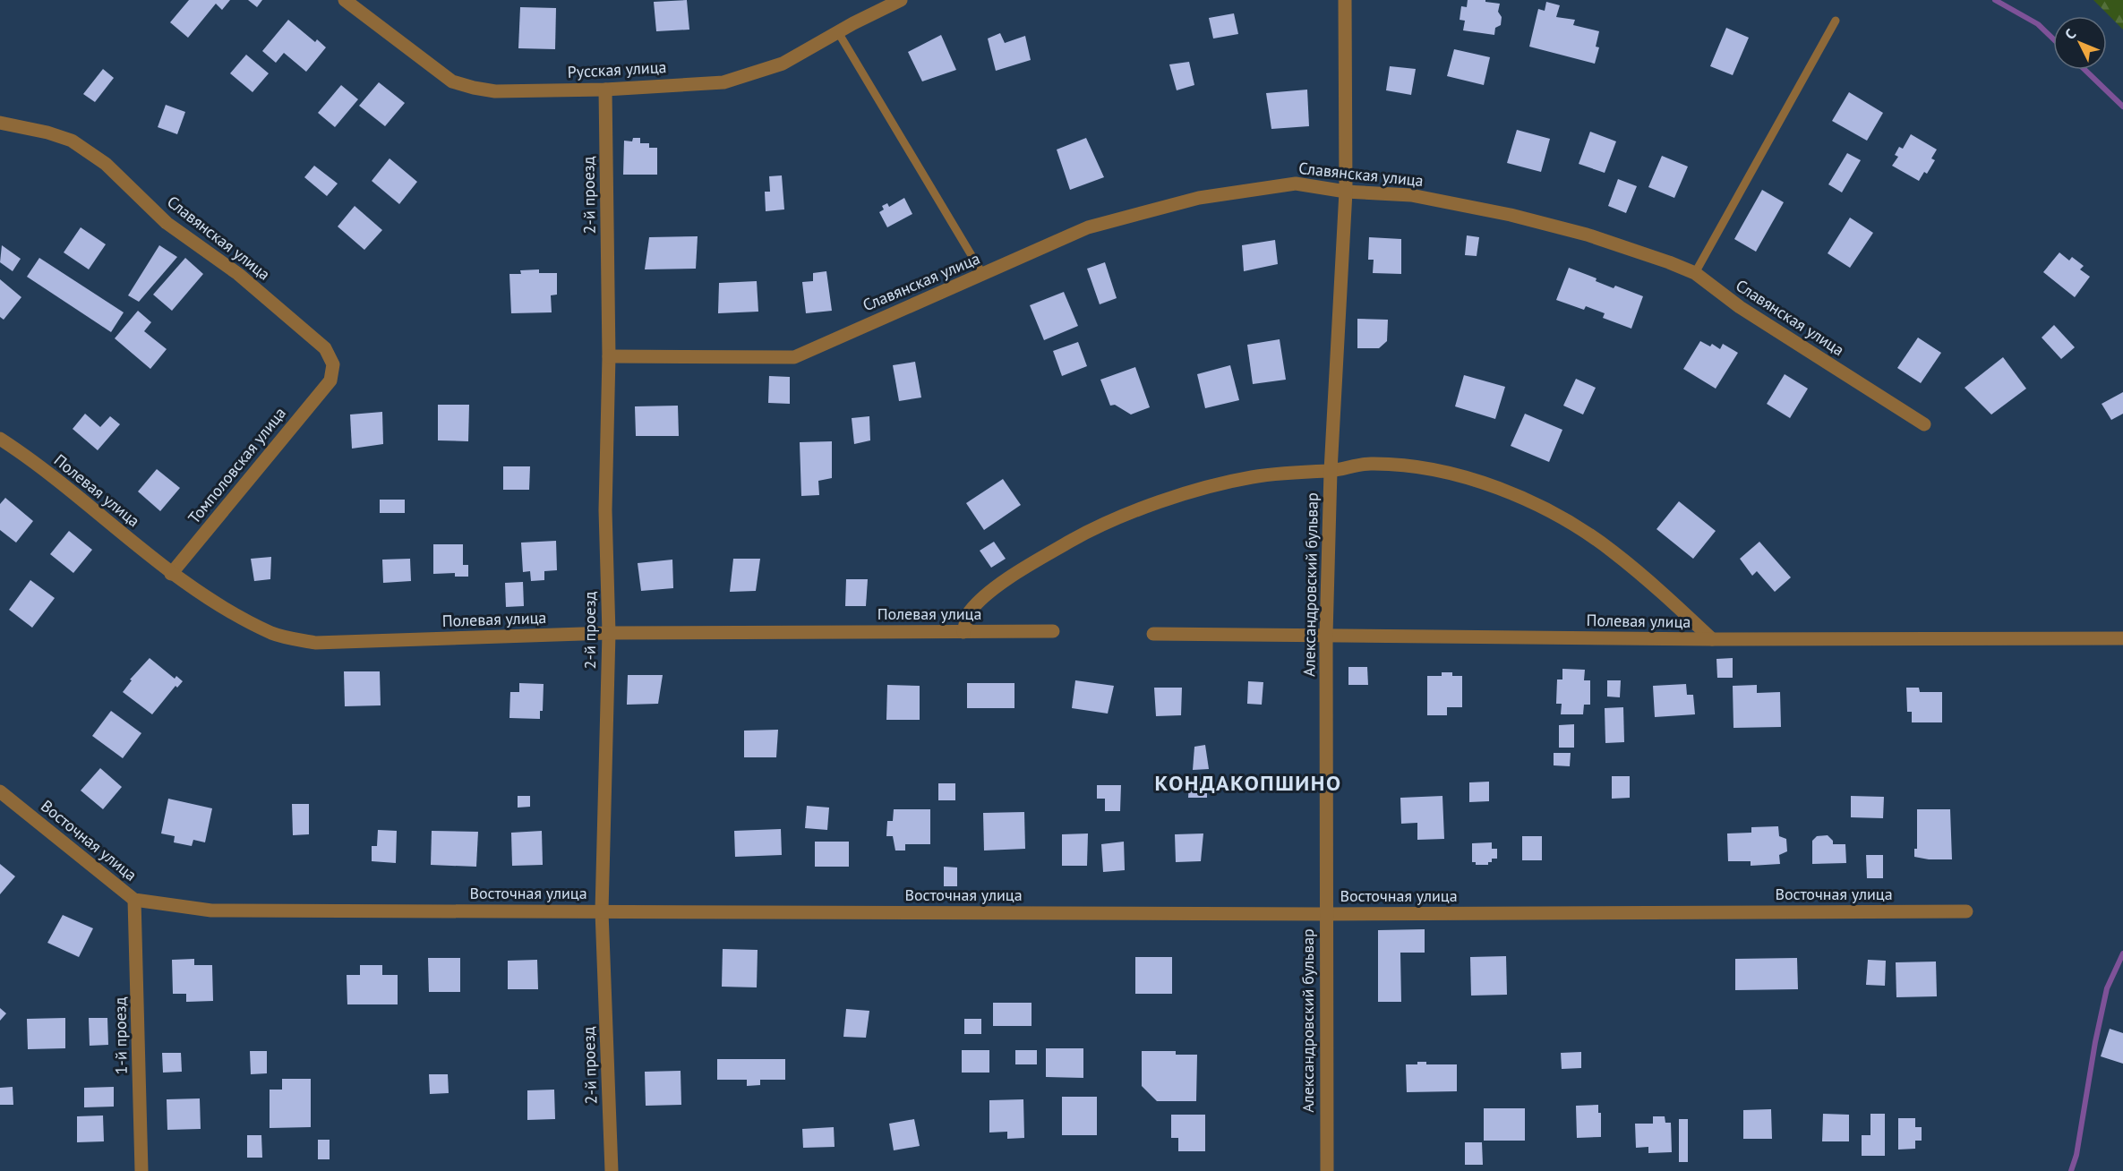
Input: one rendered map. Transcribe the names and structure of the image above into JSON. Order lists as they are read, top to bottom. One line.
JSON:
{"streets":{"street":["Русская улица","Славянская улица","2-й проезд","Томполовская улица","Полевая улица","Александровский бульвар","Восточная улица","1-й проезд"]},"crossings":[["Русская улица","2-й проезд"],["Славянская улица","2-й проезд"],["Славянская улица","Томполовская улица"],["Славянская улица","Александровский бульвар"],["2-й проезд","Полевая улица"],["2-й проезд","Восточная улица"],["Томполовская улица","Полевая улица"],["Полевая улица","Александровский бульвар"],["Александровский бульвар","Восточная улица"],["Восточная улица","1-й проезд"]],"districts":["КОНДАКОПШИНО"],"north":"top left"}
